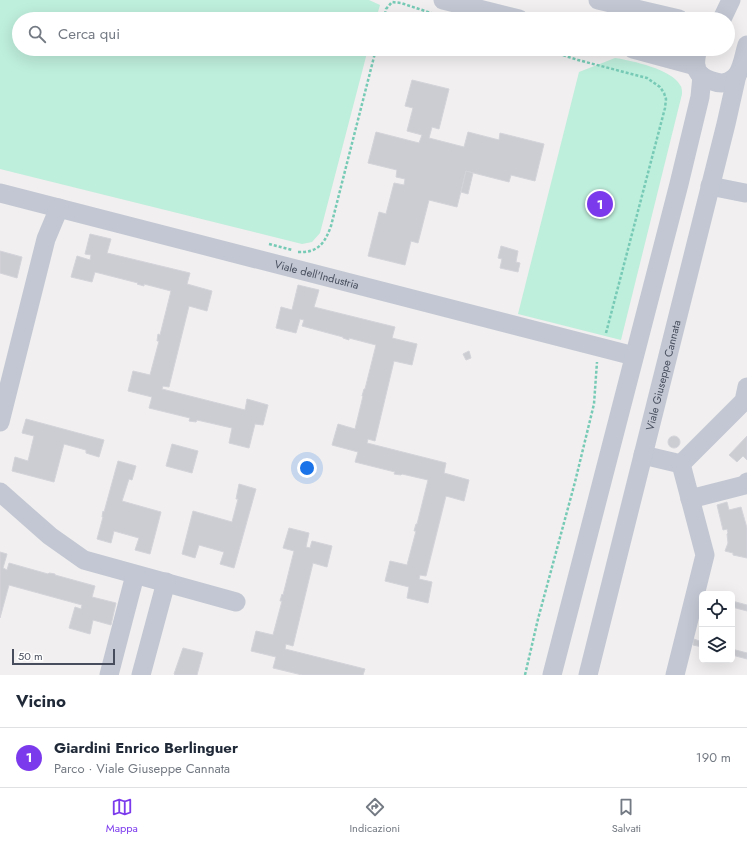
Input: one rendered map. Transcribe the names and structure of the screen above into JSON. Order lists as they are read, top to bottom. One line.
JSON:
{"streets":{"street":["Viale dell'Industria","Viale Giuseppe Cannata"]},"scale_bar":"50 m","page":{"search":"Cerca qui","pins":"1","scale":"50 m","heading":"Vicino","list":[{"mark":"1","name":"Giardini Enrico Berlinguer","note":"Parco · Viale Giuseppe Cannata","value":"190 m"}],"nav":["Mappa","Indicazioni","Salvati"]}}
